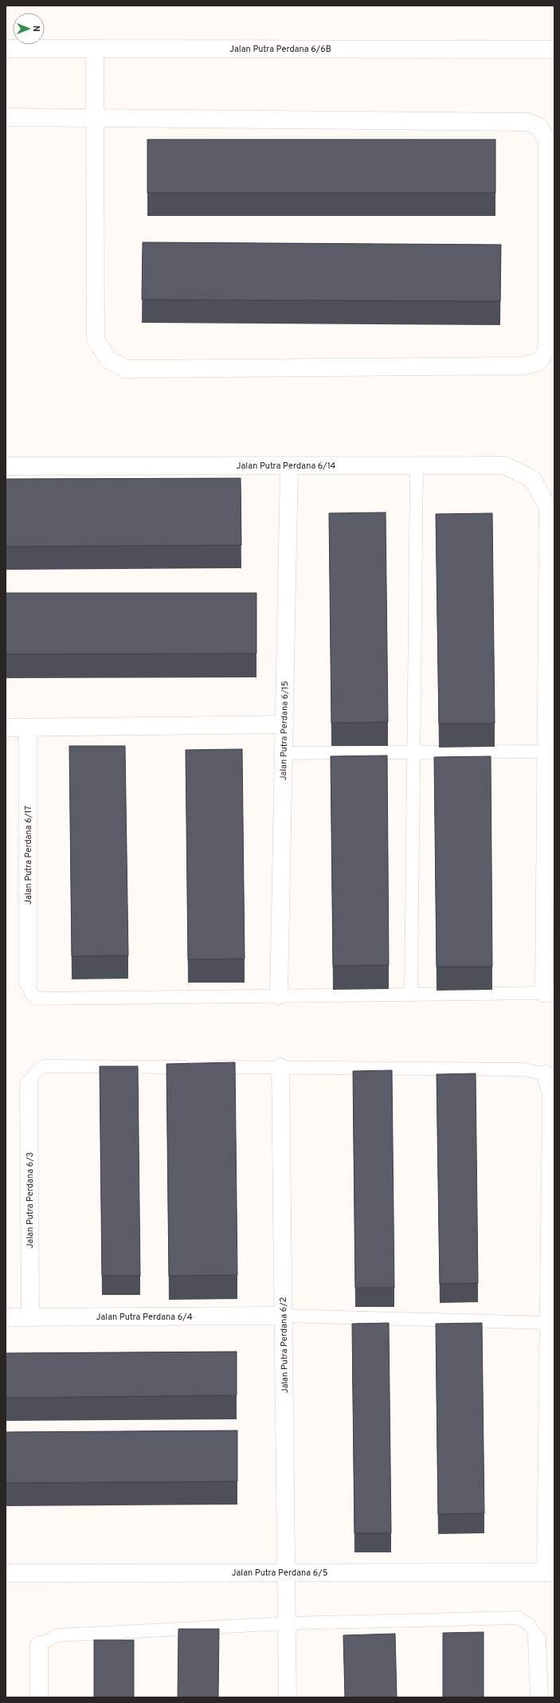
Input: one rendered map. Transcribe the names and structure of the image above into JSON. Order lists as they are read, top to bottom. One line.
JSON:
{"streets":{"street":["Jalan Putra Perdana 6/6B","Jalan Putra Perdana 6/14","Jalan Putra Perdana 6/15","Jalan Putra Perdana 6/17","Jalan Putra Perdana 6/3","Jalan Putra Perdana 6/4","Jalan Putra Perdana 6/2","Jalan Putra Perdana 6/5"]},"crossings":[["Jalan Putra Perdana 6/14","Jalan Putra Perdana 6/15"],["Jalan Putra Perdana 6/3","Jalan Putra Perdana 6/4"],["Jalan Putra Perdana 6/4","Jalan Putra Perdana 6/2"],["Jalan Putra Perdana 6/2","Jalan Putra Perdana 6/5"]],"north":"right"}
